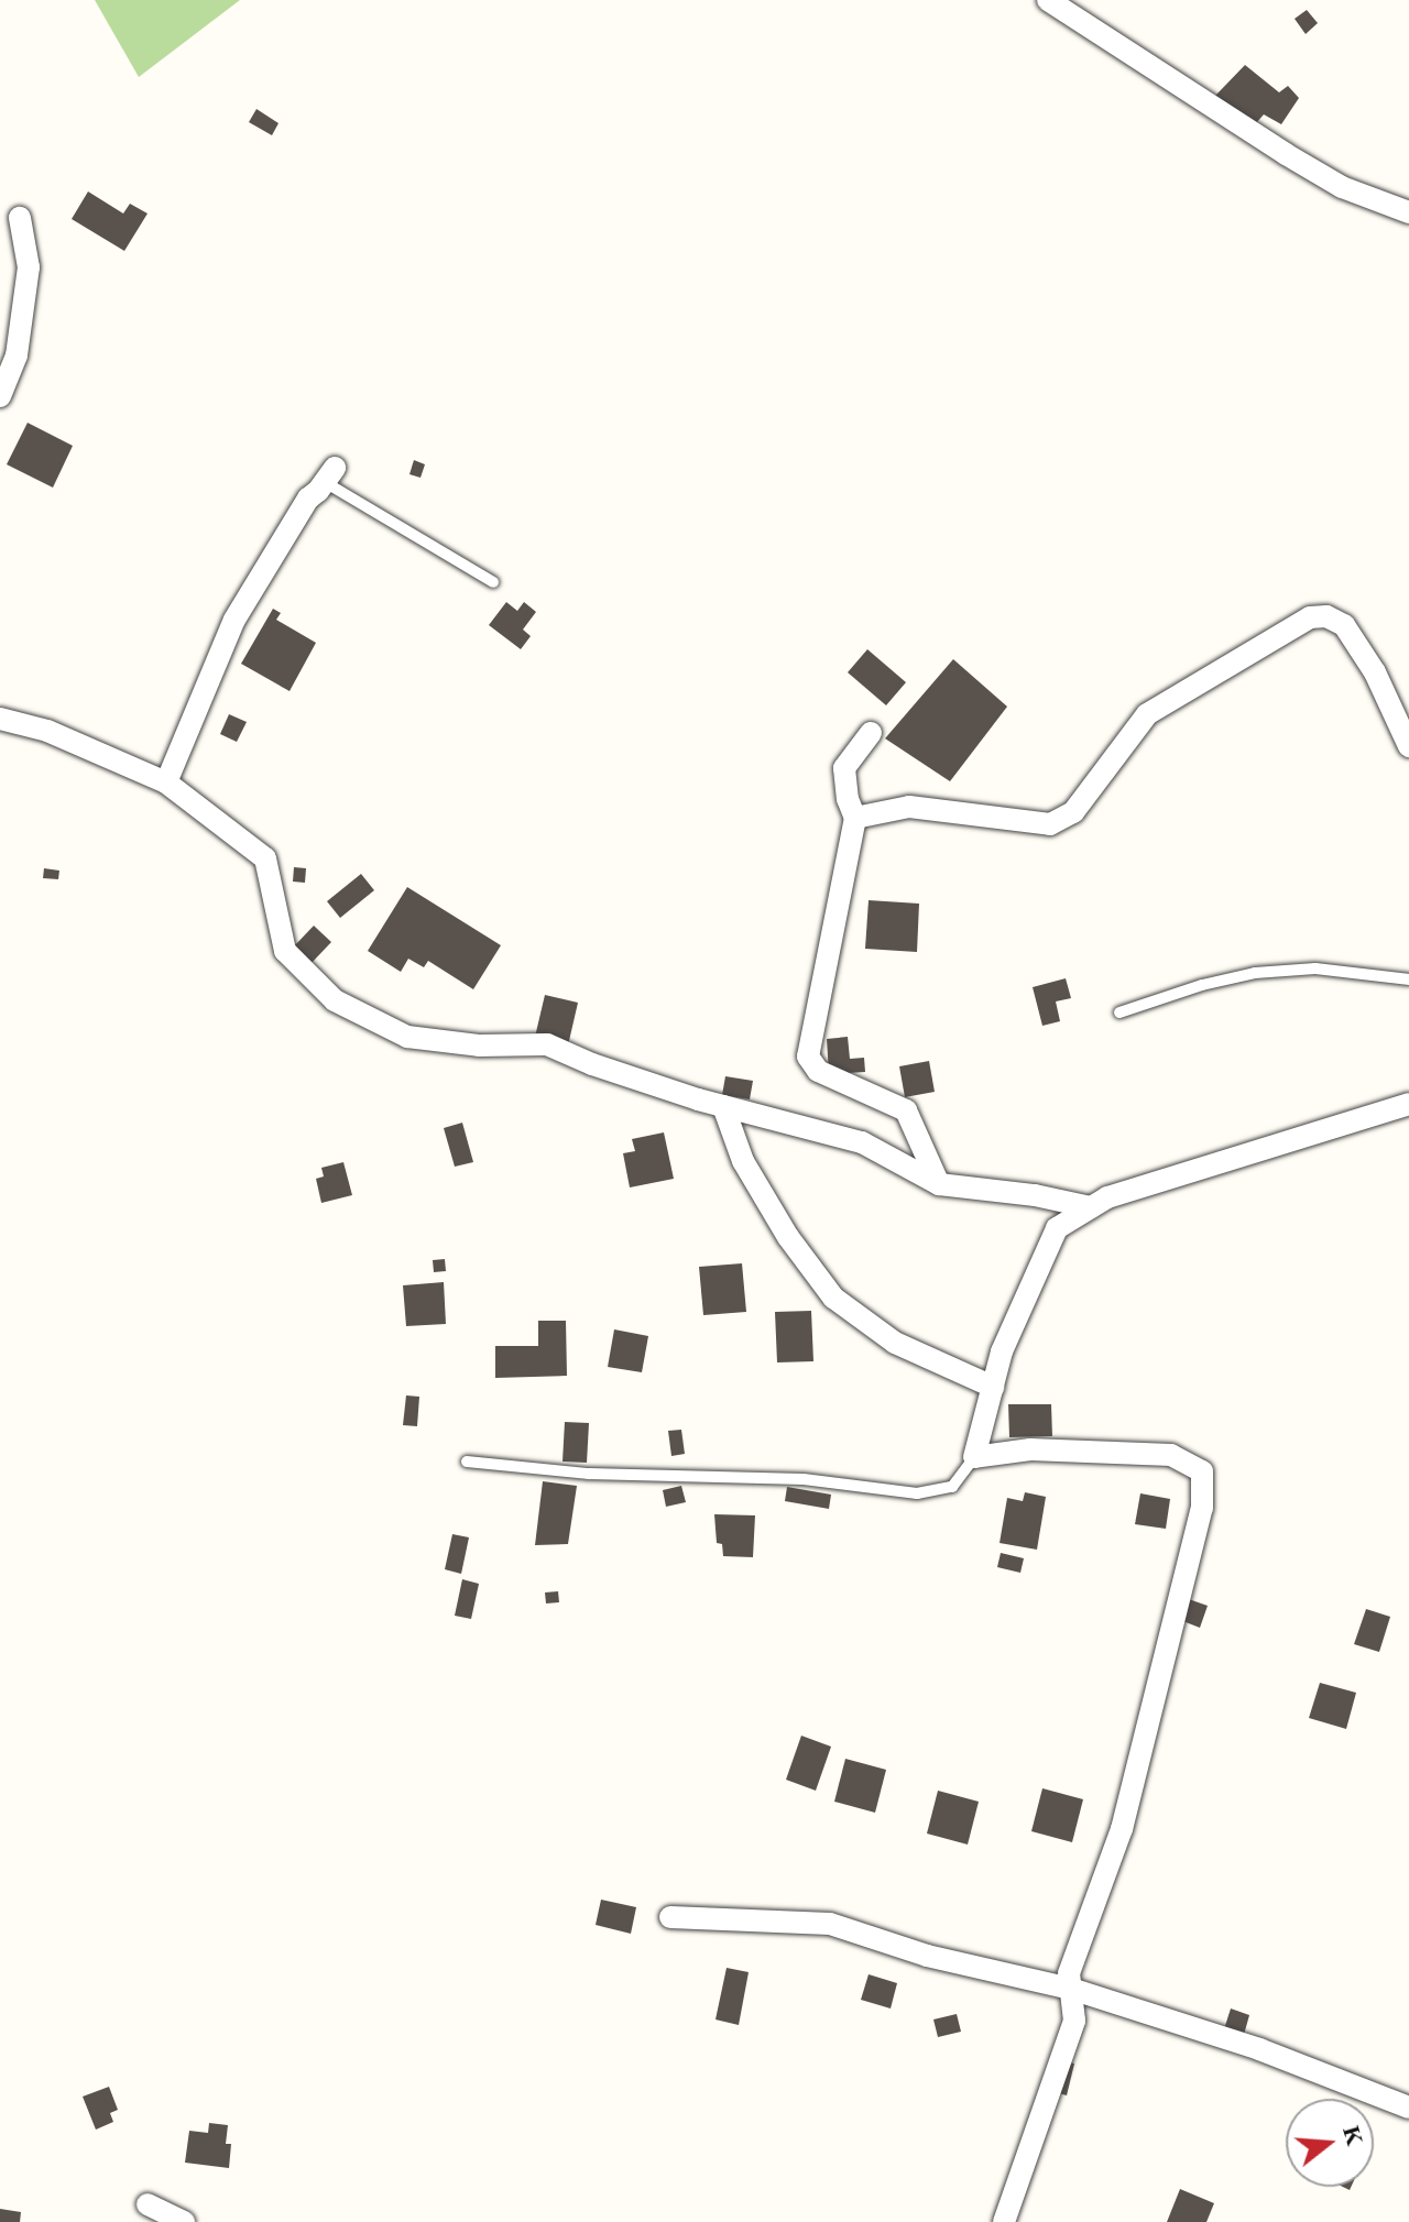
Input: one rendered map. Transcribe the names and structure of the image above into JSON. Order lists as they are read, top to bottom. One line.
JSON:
{"north":"right"}
